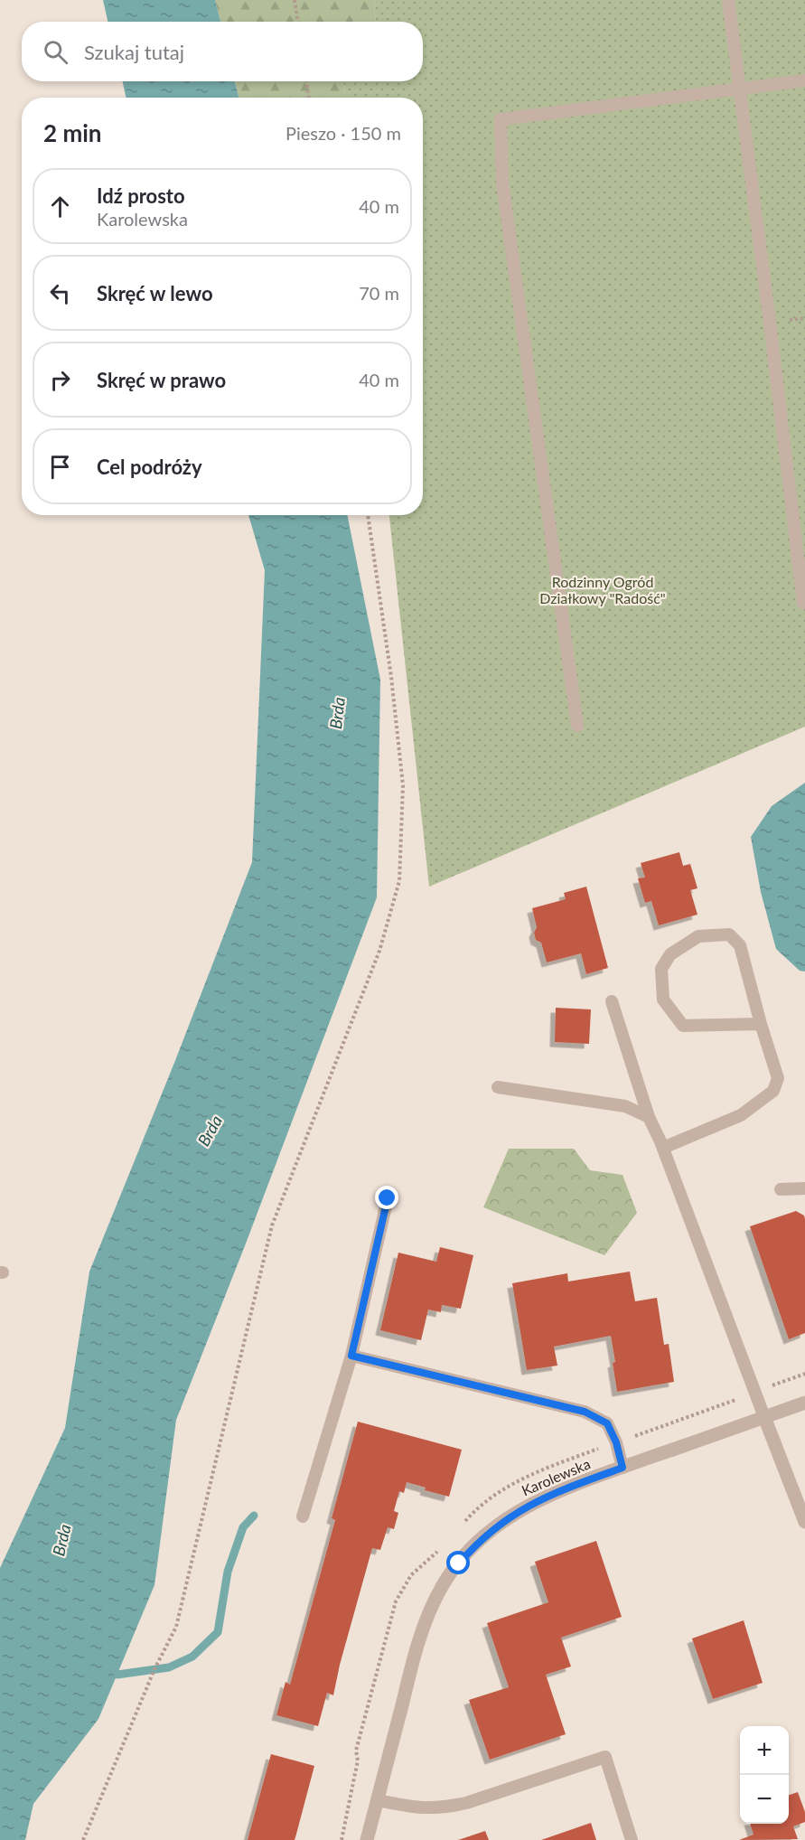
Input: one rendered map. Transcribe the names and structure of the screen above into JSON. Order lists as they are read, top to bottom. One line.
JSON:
{"streets":{"street":["Karolewska"]},"water":["Brda"],"parks":["Rodzinny Ogród Działkowy \"Radość\""],"page":{"search":"Szukaj tutaj","heading":["2 min","Pieszo · 150 m"],"list":[["Idź prosto","Karolewska","40 m"],["Skręć w lewo","70 m"],["Skręć w prawo","40 m"],"Cel podróży"],"map_buttons":["+","−"]}}
